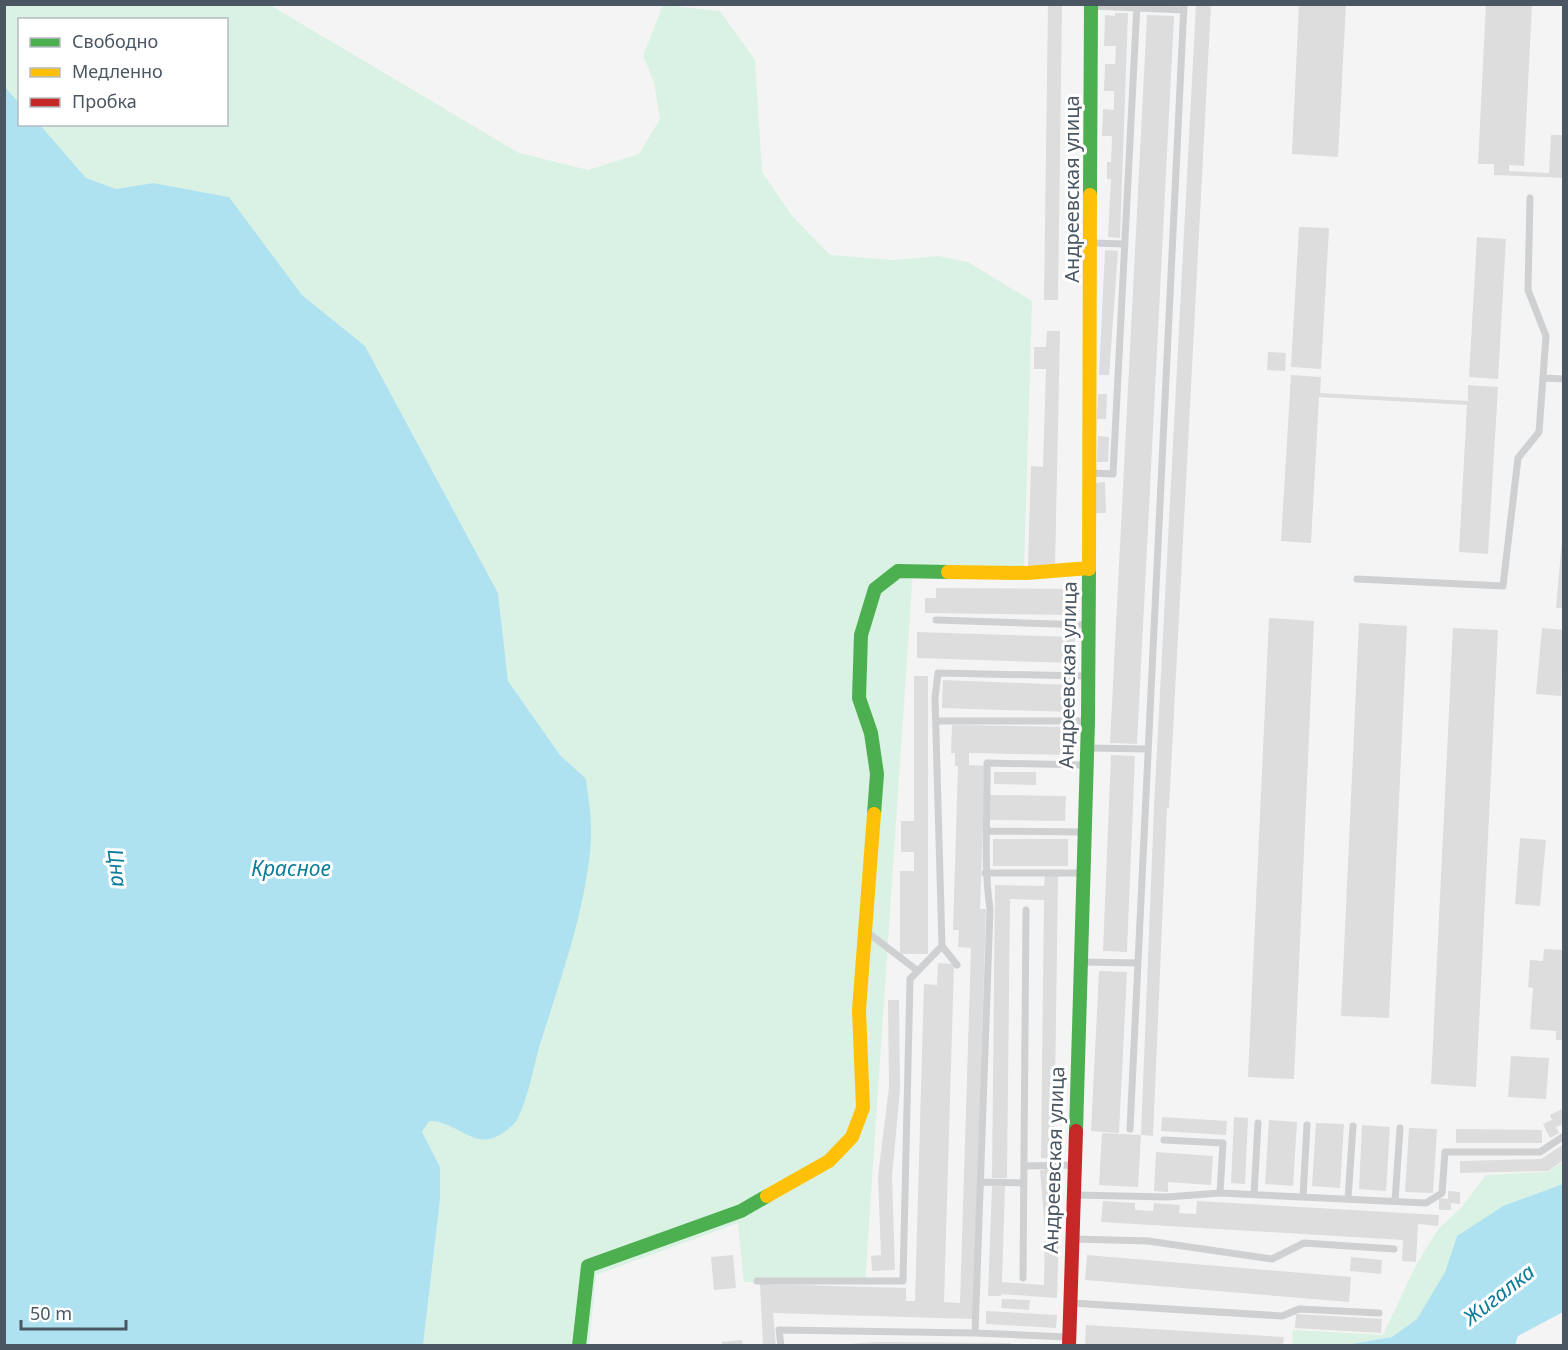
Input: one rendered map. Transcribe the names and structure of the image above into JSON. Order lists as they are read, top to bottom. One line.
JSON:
{"streets":{"street":["Андреевская улица"]},"water":["Цна","Красное","Жигалка"],"legend":["Свободно","Медленно","Пробка"],"scale_bar":"50 m"}
